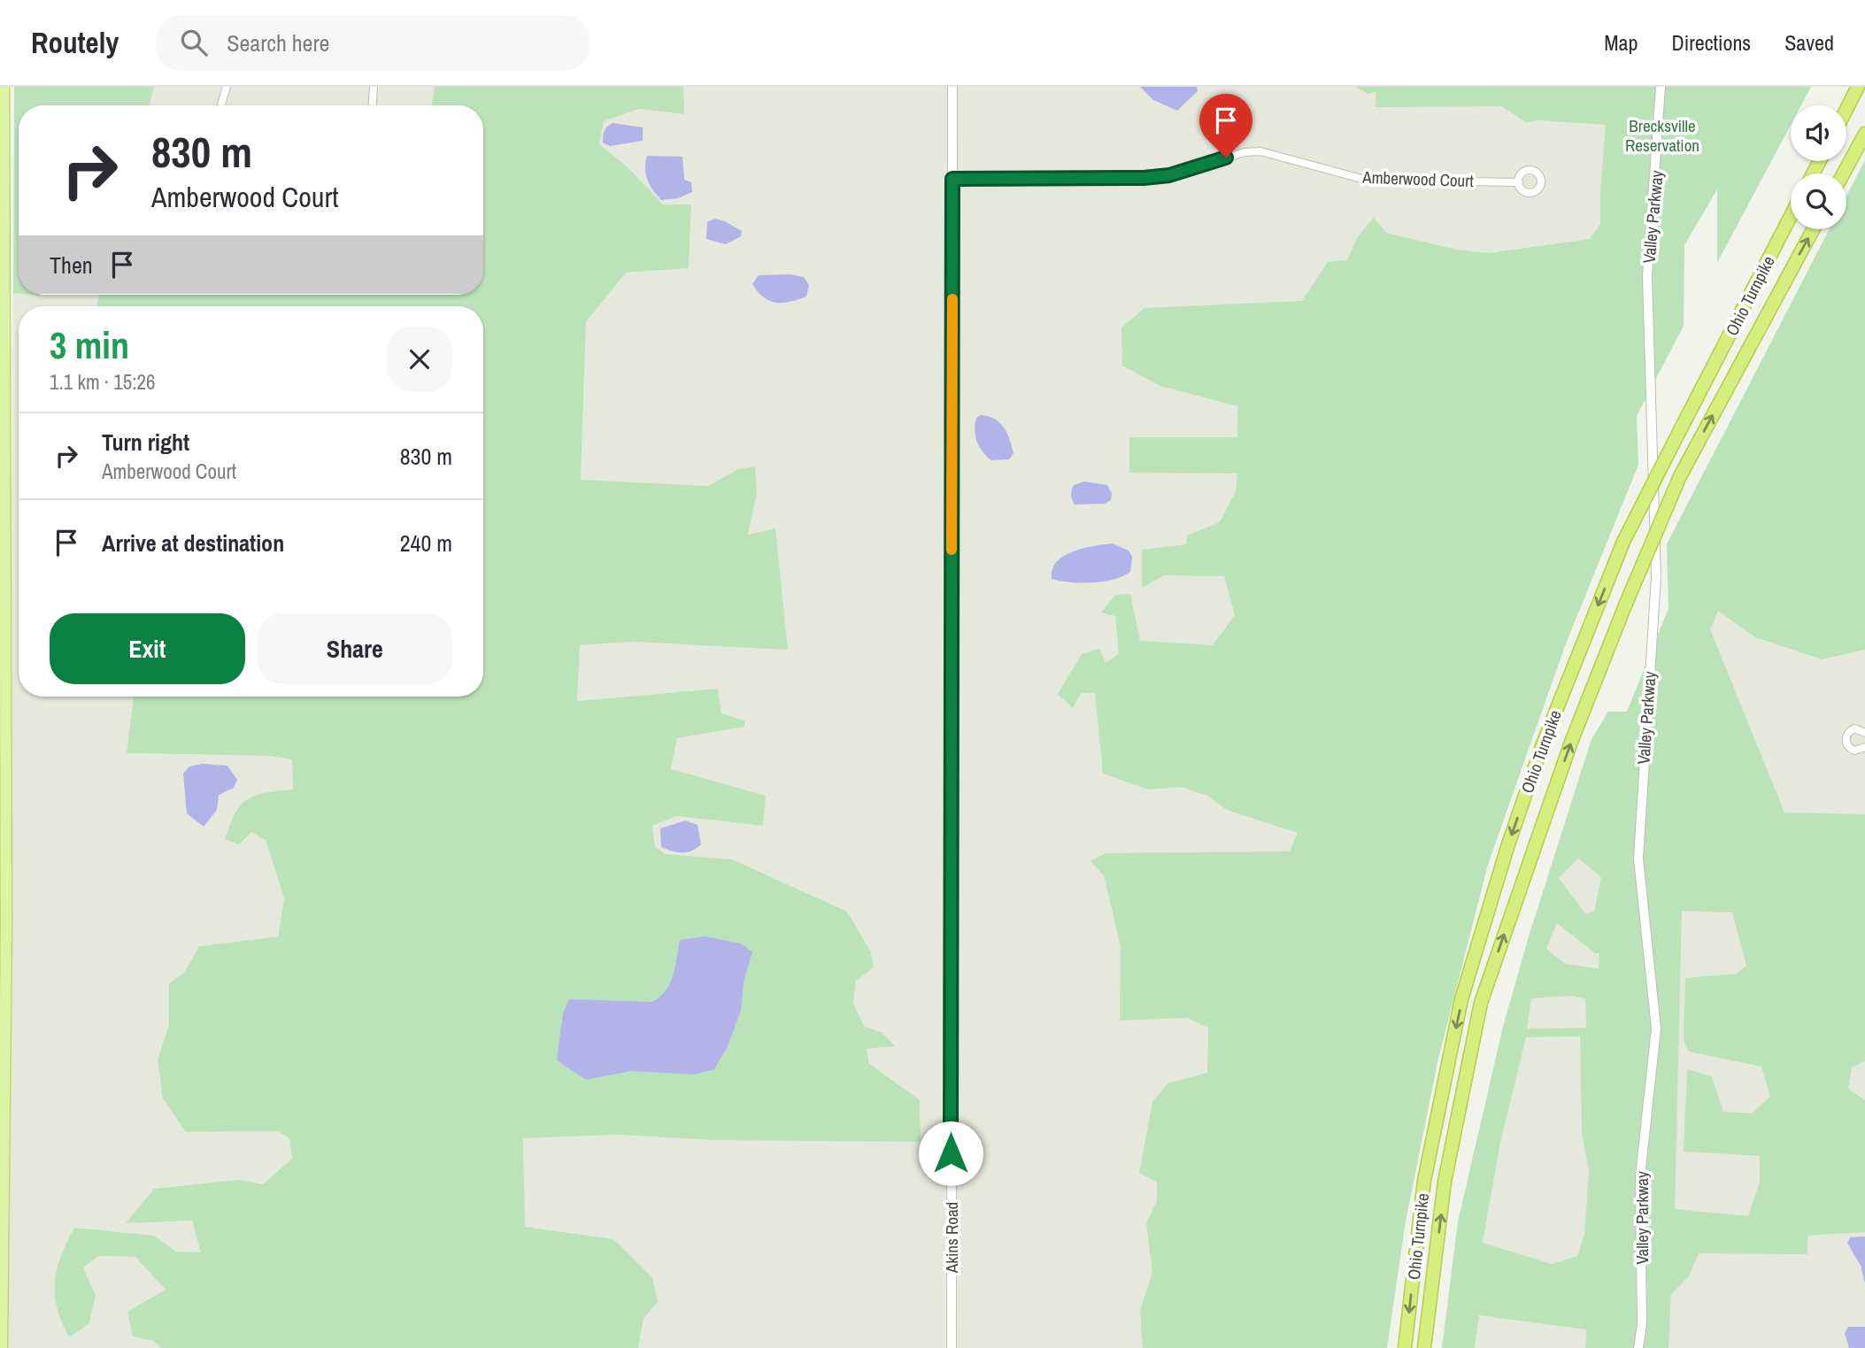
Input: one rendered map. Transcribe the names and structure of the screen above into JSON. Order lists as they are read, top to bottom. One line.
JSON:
{"streets":{"highway":["Ohio Turnpike"],"street":["Amberwood Court","Valley Parkway","Akins Road"]},"crossings":[["Amberwood Court","Akins Road"]],"parks":["Brecksville Reservation"],"page":{"header":"Routely","search":"Search here","nav":["Map","Directions","Saved"],"turn":["830 m","Amberwood Court"],"then":"Then","heading":["3 min","1.1 km · 15:26"],"list":[{"name":"Turn right","note":"Amberwood Court","value":"830 m"},{"name":"Arrive at destination","value":"240 m"}],"buttons":["Exit","Share"]}}
